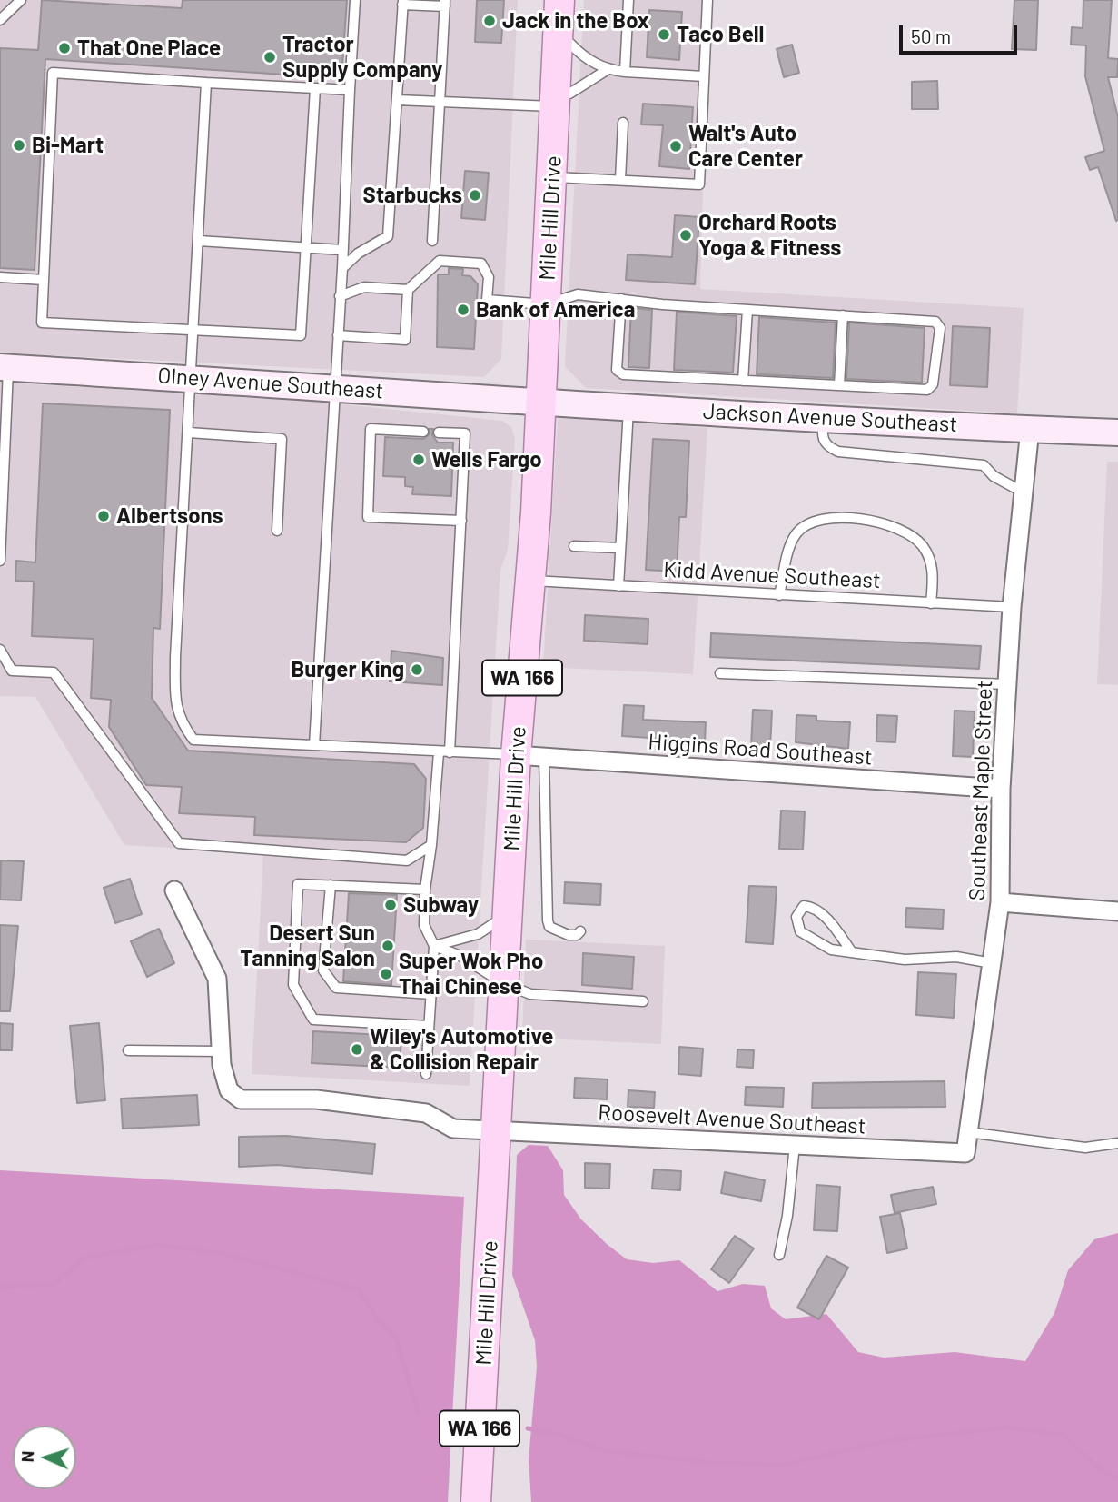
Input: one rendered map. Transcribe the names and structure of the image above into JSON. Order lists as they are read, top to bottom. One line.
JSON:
{"streets":{"main road":["Mile Hill Drive","Olney Avenue Southeast","Jackson Avenue Southeast","WA 166"],"street":["Higgins Road Southeast","Southeast Maple Street","Roosevelt Avenue Southeast"],"lane":["Kidd Avenue Southeast"]},"crossings":[["Mile Hill Drive","Olney Avenue Southeast"],["Mile Hill Drive","Jackson Avenue Southeast"],["Mile Hill Drive","Kidd Avenue Southeast"],["Mile Hill Drive","Higgins Road Southeast"],["Mile Hill Drive","Roosevelt Avenue Southeast"],["Olney Avenue Southeast","Jackson Avenue Southeast"],["Jackson Avenue Southeast","Southeast Maple Street"],["Kidd Avenue Southeast","Southeast Maple Street"],["Higgins Road Southeast","Southeast Maple Street"],["Southeast Maple Street","Roosevelt Avenue Southeast"]],"places":["Jack in the Box","Taco Bell","That One Place","Tractor Supply Company","Bi-Mart","Walt's Auto Care Center","Starbucks","Orchard Roots Yoga & Fitness","Bank of America","Wells Fargo","Albertsons","Burger King","Subway","Desert Sun Tanning Salon","Super Wok Pho Thai Chinese","Wiley's Automotive & Collision Repair"],"scale_bar":"50 m","north":"left"}
